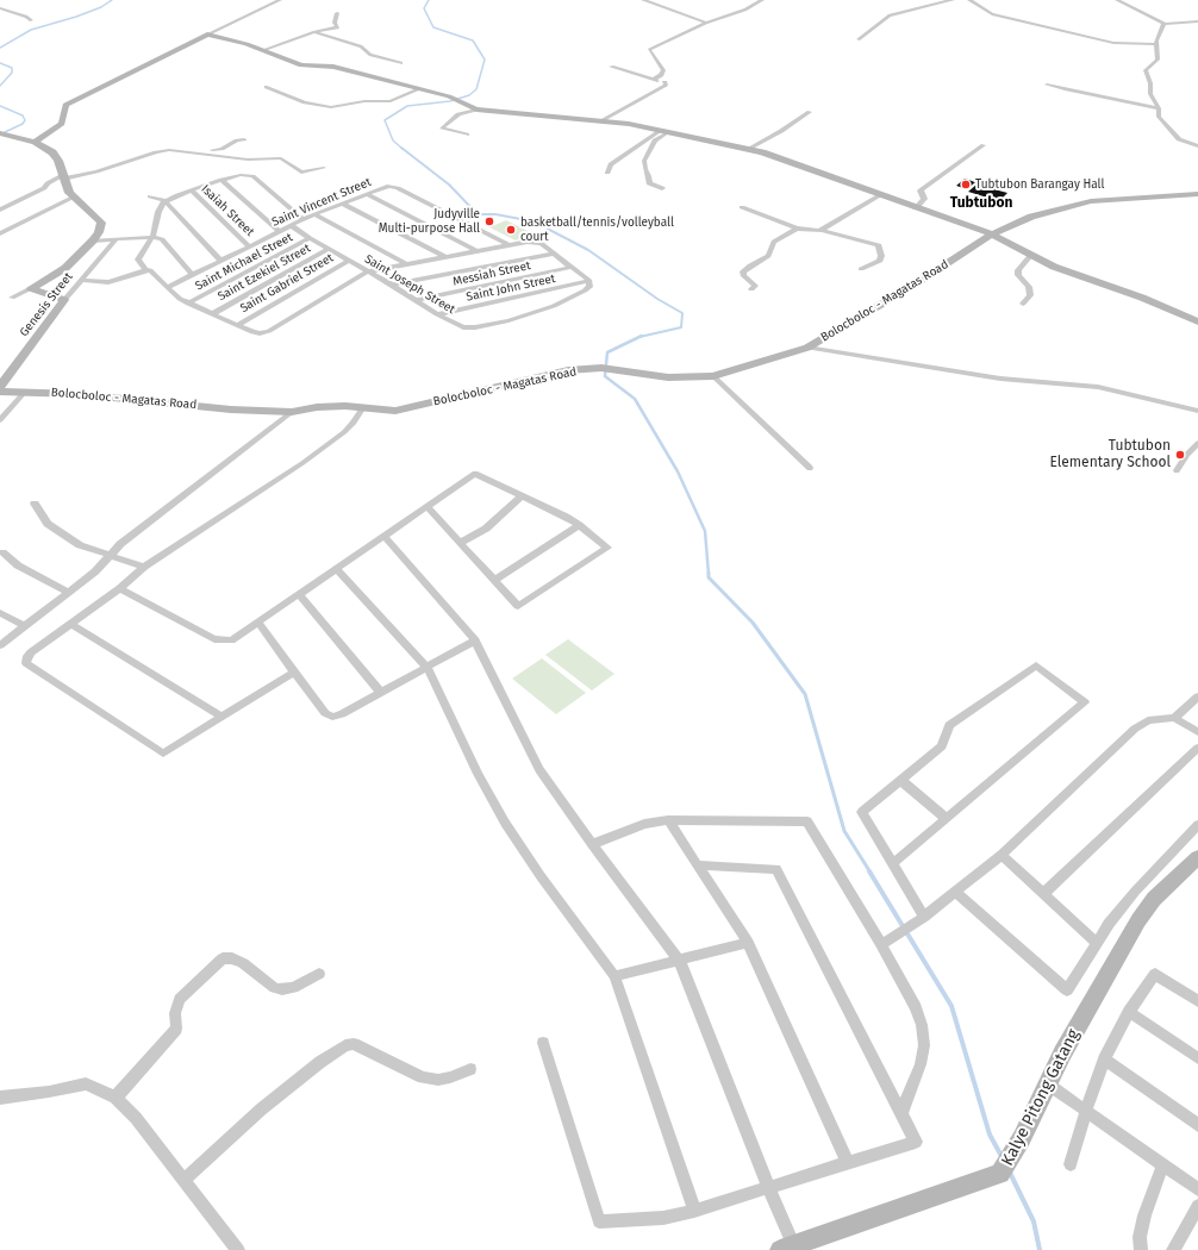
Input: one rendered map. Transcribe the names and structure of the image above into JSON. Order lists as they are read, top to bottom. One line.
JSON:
{"streets":{"street":["Saint Vincent Street","Isaiah Street","Saint Michael Street","Saint Ezekiel Street","Messiah Street","Saint Gabriel Street","Saint Joseph Street","Saint John Street","Bolocboloc - Magatas Road","Genesis Street","Kalye Pitong Gatang"]},"crossings":[["Saint Vincent Street","Isaiah Street"],["Saint Vincent Street","Saint Joseph Street"],["Saint Michael Street","Saint Joseph Street"],["Saint Ezekiel Street","Saint Joseph Street"],["Messiah Street","Saint Joseph Street"],["Saint Gabriel Street","Saint Joseph Street"],["Saint Joseph Street","Saint John Street"]],"districts":["Tubtubon"],"places":["Tubtubon Barangay Hall","Judyville Multi-purpose Hall","basketball/tennis/volleyball court","Tubtubon Elementary School"]}
